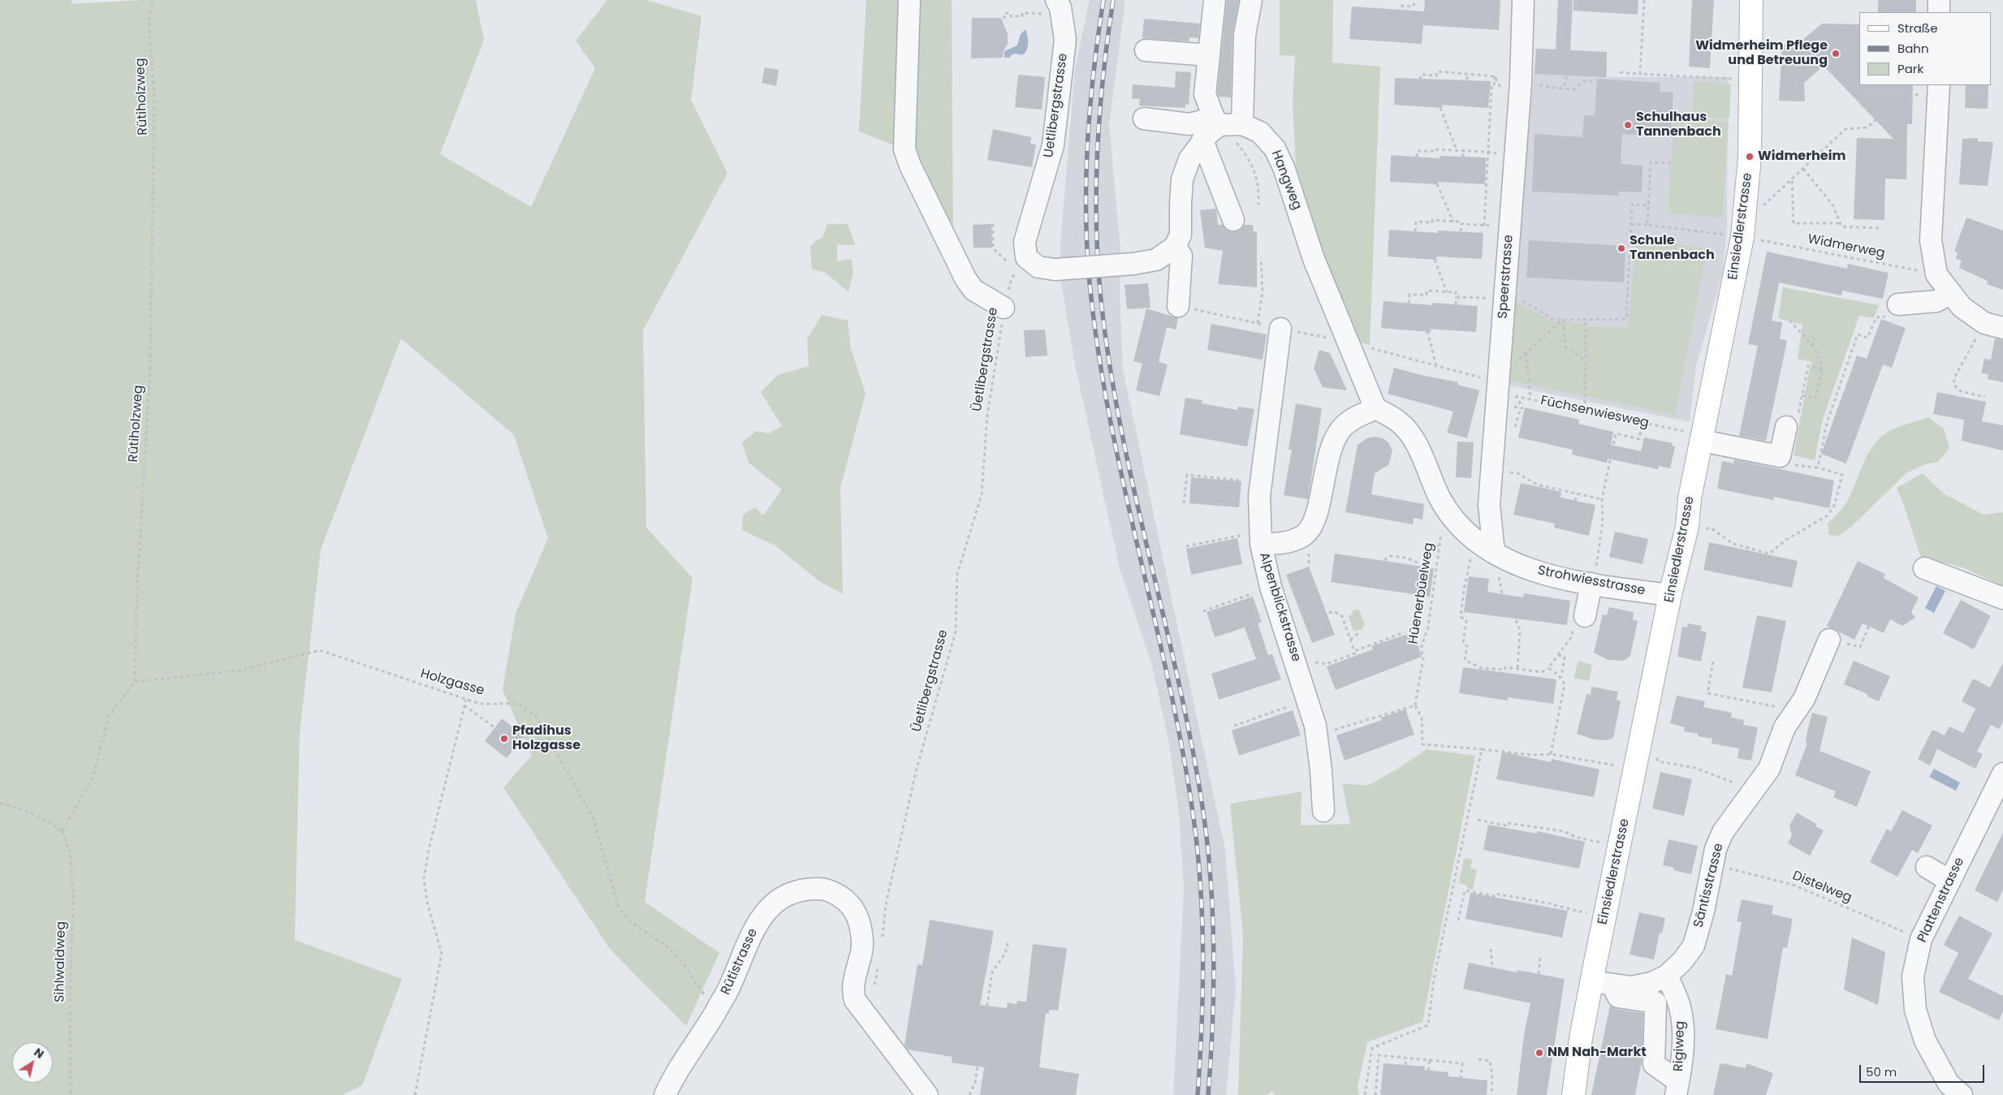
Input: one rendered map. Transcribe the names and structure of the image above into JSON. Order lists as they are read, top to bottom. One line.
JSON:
{"streets":{"main road":["Einsiedlerstrasse"],"street":["Uetlibergstrasse","Hangweg","Speerstrasse","Strohwiesstrasse","Alpenblickstrasse","Säntisstrasse","Plattenstrasse","Rütistrasse","Rigiweg"],"path":["Rütiholzweg","Widmerweg","Üetlibergstrasse","Füchsenwiesweg","Hüenerbüelweg","Holzgasse","Distelweg","Sihlwaldweg"]},"crossings":[["Rütiholzweg","Holzgasse"],["Uetlibergstrasse","Üetlibergstrasse"],["Hangweg","Strohwiesstrasse"],["Einsiedlerstrasse","Füchsenwiesweg"],["Einsiedlerstrasse","Strohwiesstrasse"],["Einsiedlerstrasse","Säntisstrasse"],["Speerstrasse","Füchsenwiesweg"],["Speerstrasse","Strohwiesstrasse"],["Strohwiesstrasse","Hüenerbüelweg"],["Holzgasse","Rütistrasse"],["Säntisstrasse","Distelweg"],["Säntisstrasse","Rigiweg"],["Distelweg","Plattenstrasse"]],"places":["Widmerheim Pflege und Betreuung","Schulhaus Tannenbach","Widmerheim","Schule Tannenbach","Pfadihus Holzgasse","NM Nah-Markt"],"legend":["Straße","Bahn","Park"],"scale_bar":"50 m","north":"top right"}
